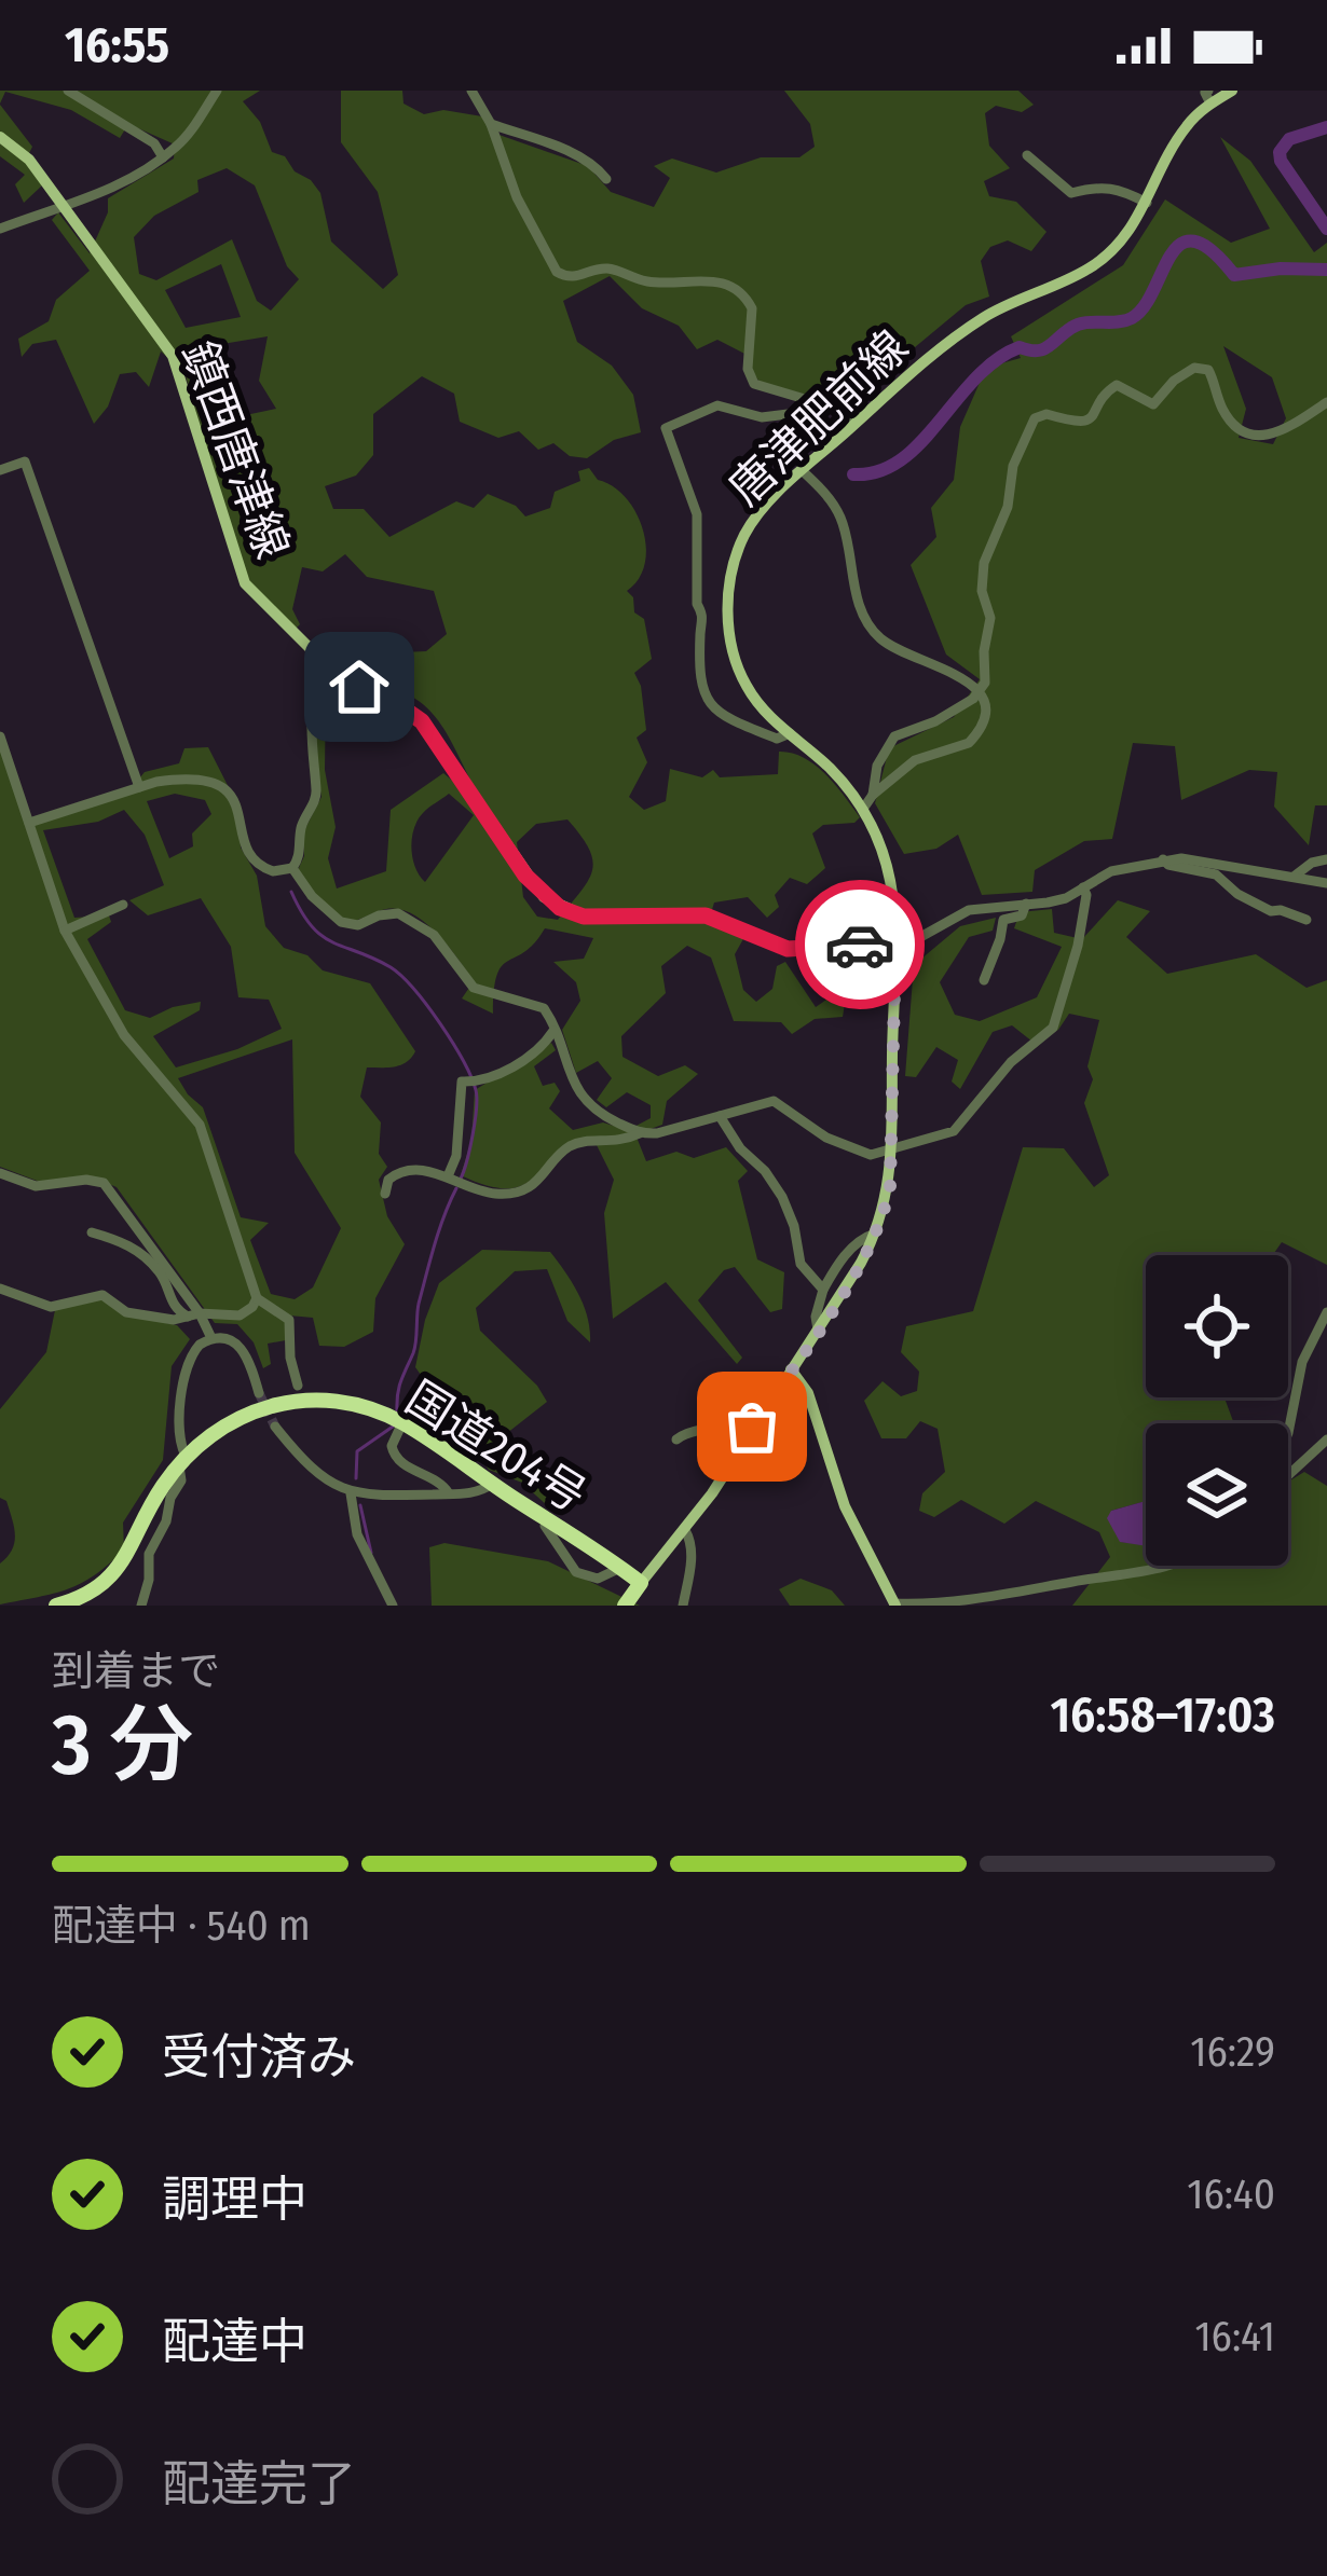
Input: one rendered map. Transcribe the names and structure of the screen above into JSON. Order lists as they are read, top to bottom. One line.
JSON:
{"streets":{"highway":["国道204号"],"main road":["唐津肥前線","鎮西唐津線"]},"crossings":[["唐津肥前線","鎮西唐津線"],["唐津肥前線","国道204号"]],"page":{"status":"16:55","heading":["3 分","到着まで","16:58–17:03"],"bar":"配達中 · 540 m","list":[["受付済み","16:29"],["調理中","16:40"],["配達中","16:41"],"配達完了"]}}
